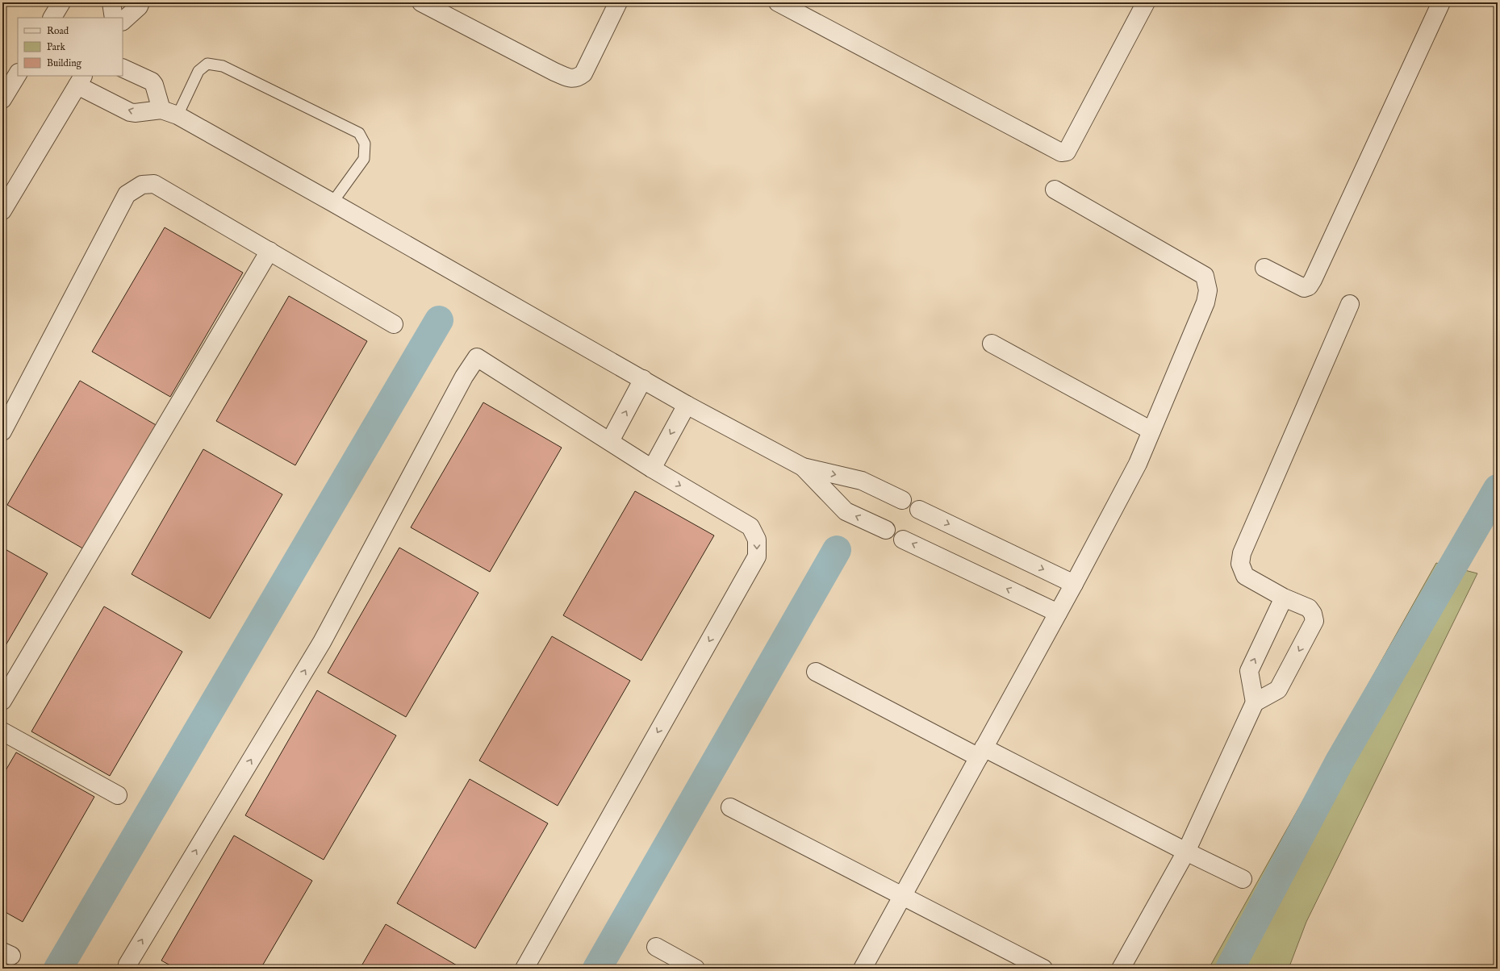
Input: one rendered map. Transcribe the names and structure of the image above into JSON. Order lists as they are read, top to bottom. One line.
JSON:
{"legend":["Road","Park","Building"]}
